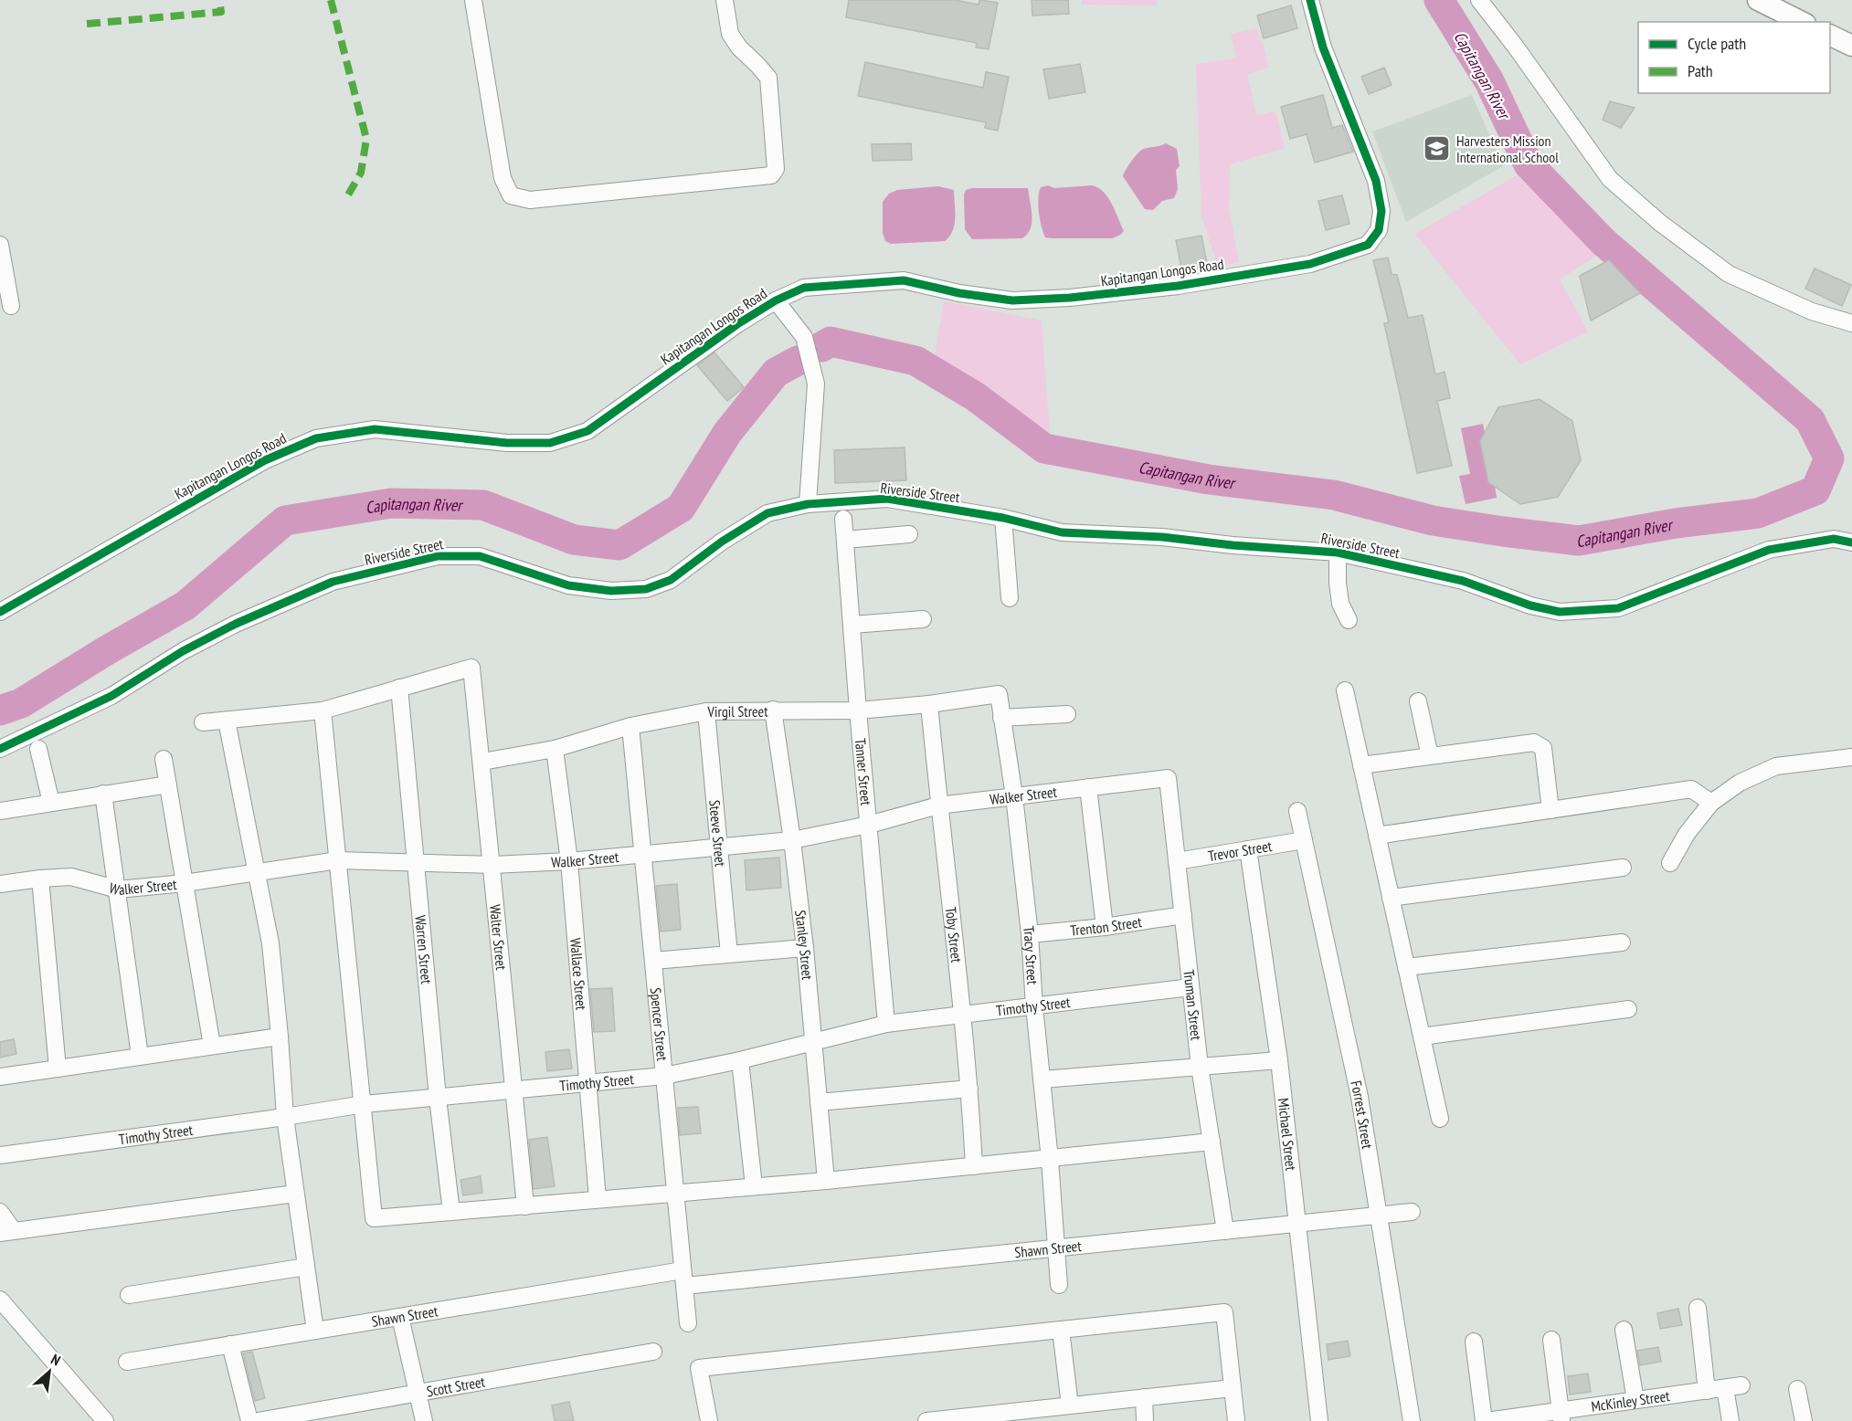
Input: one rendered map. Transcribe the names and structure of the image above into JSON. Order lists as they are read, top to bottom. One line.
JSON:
{"streets":{"street":["Kapitangan Longos Road","Riverside Street","Virgil Street","Tanner Street","Walker Street","Steeve Street","Trevor Street","Trenton Street","Toby Street","Walter Street","Stanley Street","Warren Street","Tracy Street","Wallace Street","Truman Street","Timothy Street","Spencer Street","Forrest Street","Michael Street","Shawn Street","Scott Street","McKinley Street"]},"crossings":[["Virgil Street","Tanner Street"],["Virgil Street","Steeve Street"],["Virgil Street","Toby Street"],["Virgil Street","Walter Street"],["Virgil Street","Stanley Street"],["Virgil Street","Tracy Street"],["Virgil Street","Wallace Street"],["Virgil Street","Spencer Street"],["Tanner Street","Walker Street"],["Tanner Street","Timothy Street"],["Walker Street","Steeve Street"],["Walker Street","Toby Street"],["Walker Street","Walter Street"],["Walker Street","Stanley Street"],["Walker Street","Warren Street"],["Walker Street","Tracy Street"],["Walker Street","Wallace Street"],["Walker Street","Truman Street"],["Walker Street","Spencer Street"],["Trevor Street","Truman Street"],["Trevor Street","Forrest Street"],["Trevor Street","Michael Street"],["Trenton Street","Tracy Street"],["Trenton Street","Truman Street"],["Toby Street","Timothy Street"],["Walter Street","Warren Street"],["Walter Street","Timothy Street"],["Stanley Street","Timothy Street"],["Warren Street","Timothy Street"],["Tracy Street","Timothy Street"],["Tracy Street","Shawn Street"],["Wallace Street","Timothy Street"],["Truman Street","Timothy Street"],["Truman Street","Shawn Street"],["Timothy Street","Spencer Street"],["Spencer Street","Shawn Street"],["Forrest Street","Shawn Street"],["Michael Street","Shawn Street"]],"water":["Capitangan River"],"places":{"school or university":["Harvesters Mission International School"]},"legend":["Cycle path","Path"],"north":"top right"}
